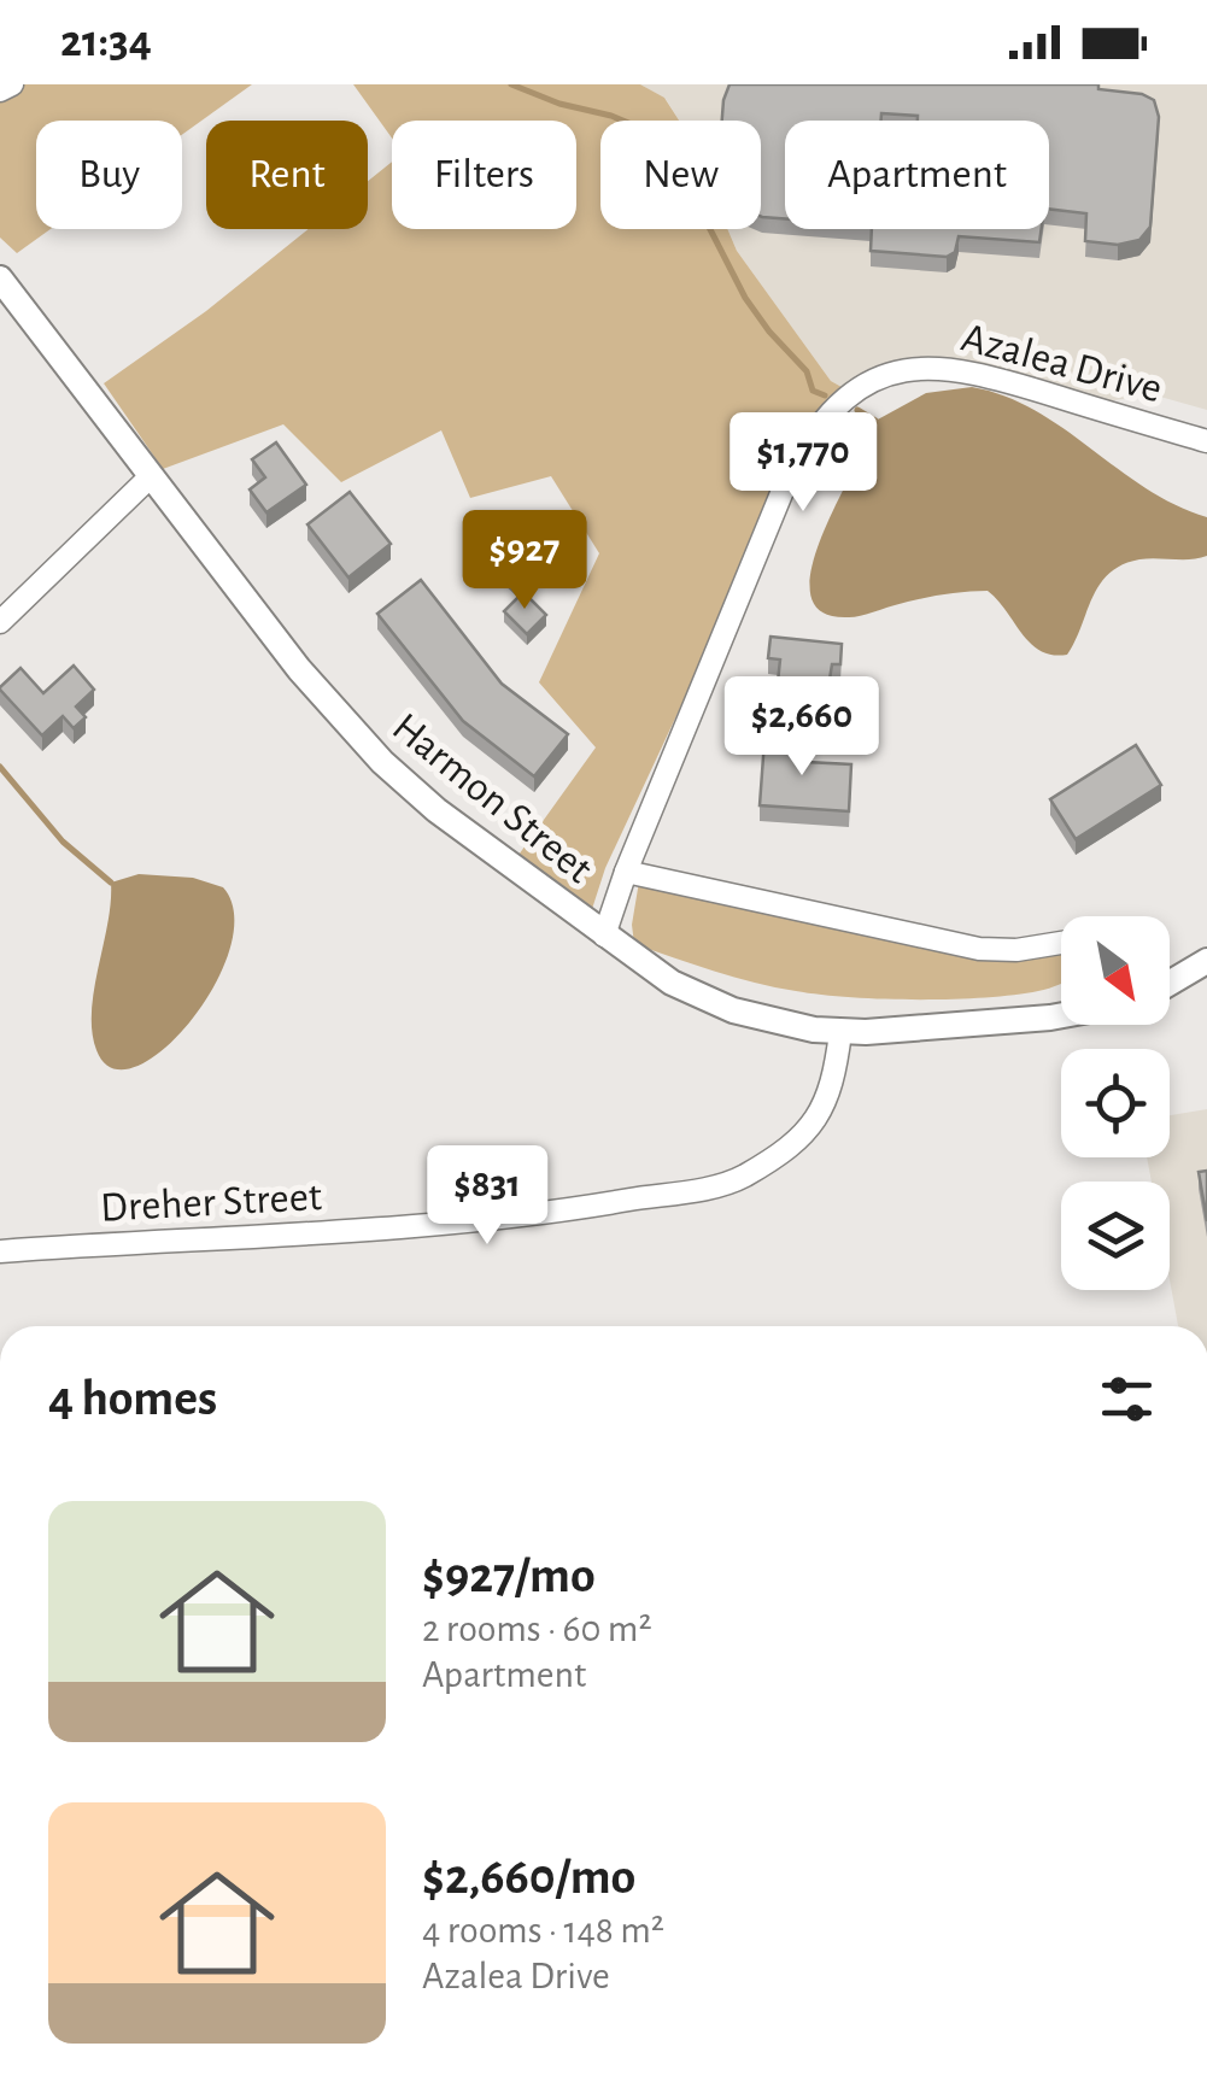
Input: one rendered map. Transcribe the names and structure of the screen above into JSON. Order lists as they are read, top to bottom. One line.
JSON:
{"streets":{"street":["Azalea Drive","Harmon Street","Dreher Street"]},"crossings":[["Azalea Drive","Harmon Street"],["Harmon Street","Dreher Street"]],"north":"bottom right","page":{"status":"21:34","chip":["Buy","Rent","Filters","New","Apartment"],"price":["$1,770","$927","$2,660","$831"],"heading":"4 homes","list":[{"name":"$927/mo","note":"2 rooms · 60 m² · Apartment"},{"name":"$2,660/mo","note":"4 rooms · 148 m² · Azalea Drive"}]}}
